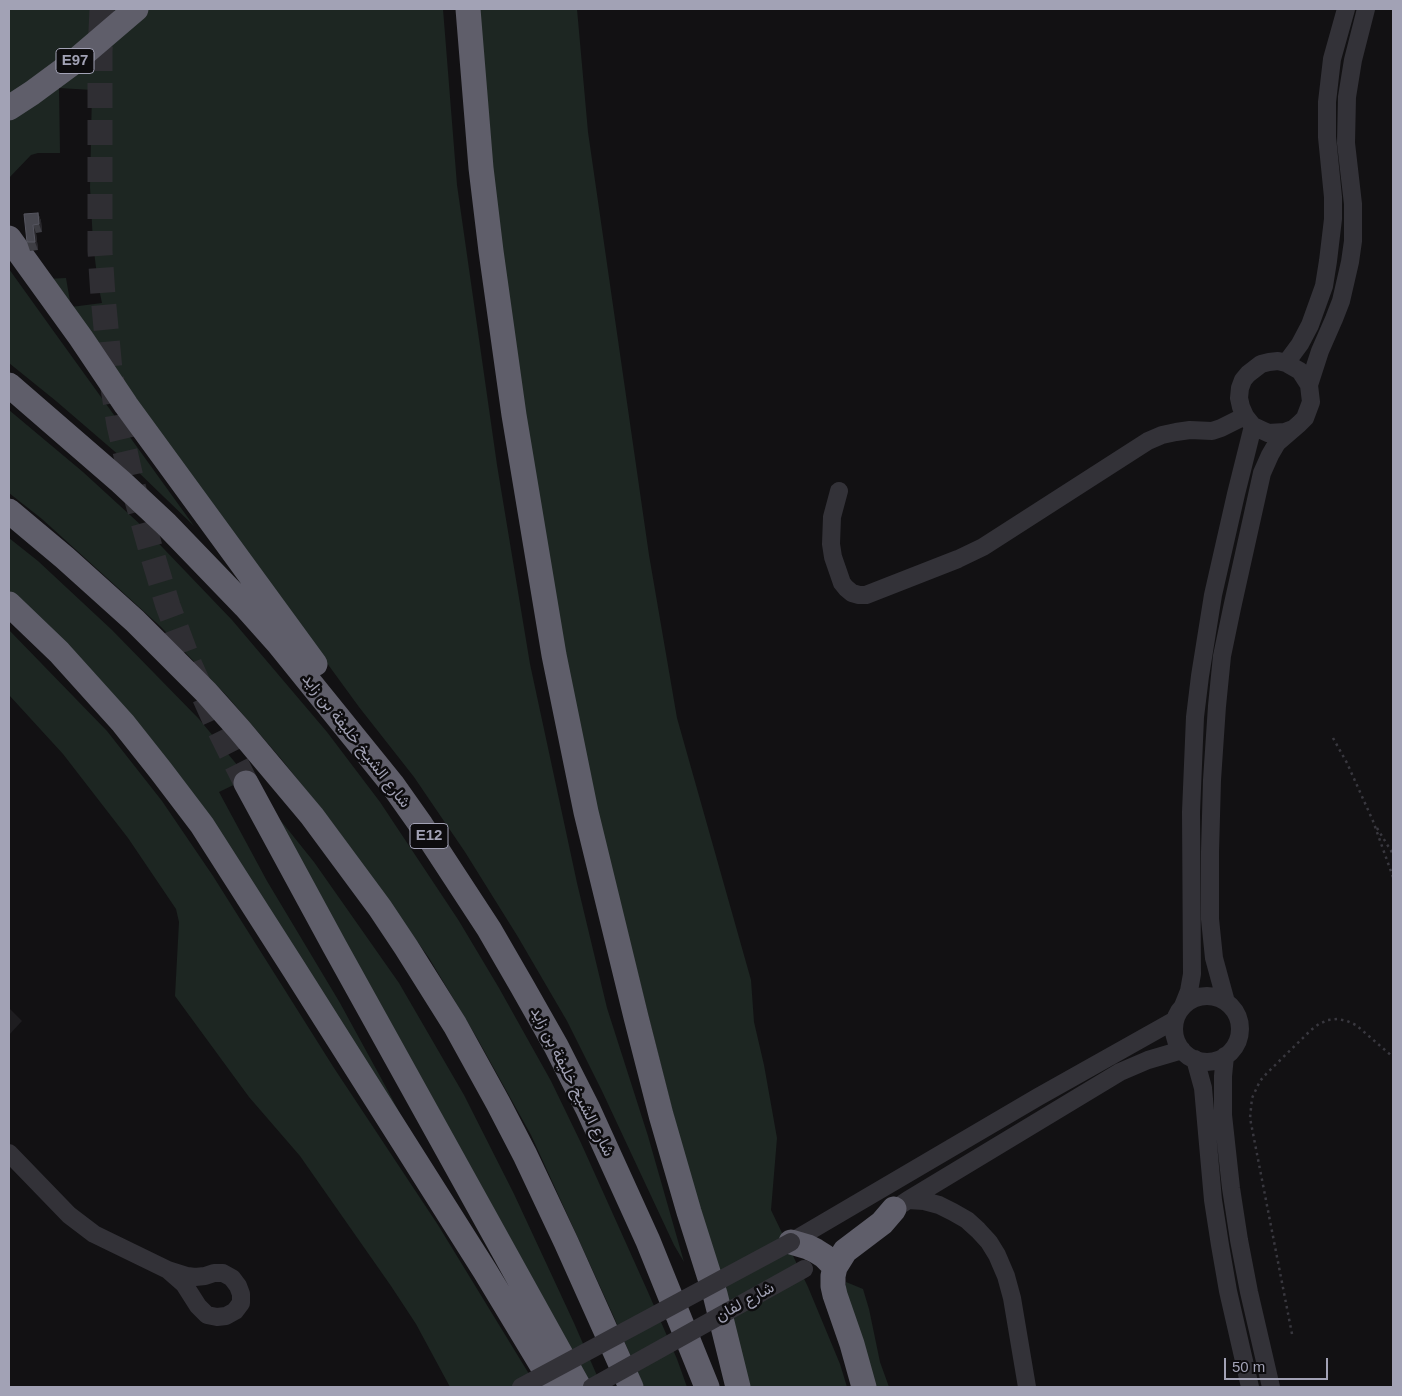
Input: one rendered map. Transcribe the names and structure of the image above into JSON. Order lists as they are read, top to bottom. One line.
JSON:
{"streets":{"highway":["E97","شارع الشيخ خليفة بن زايد","E12"],"street":["شارع لفان"]},"scale_bar":"50 m"}
